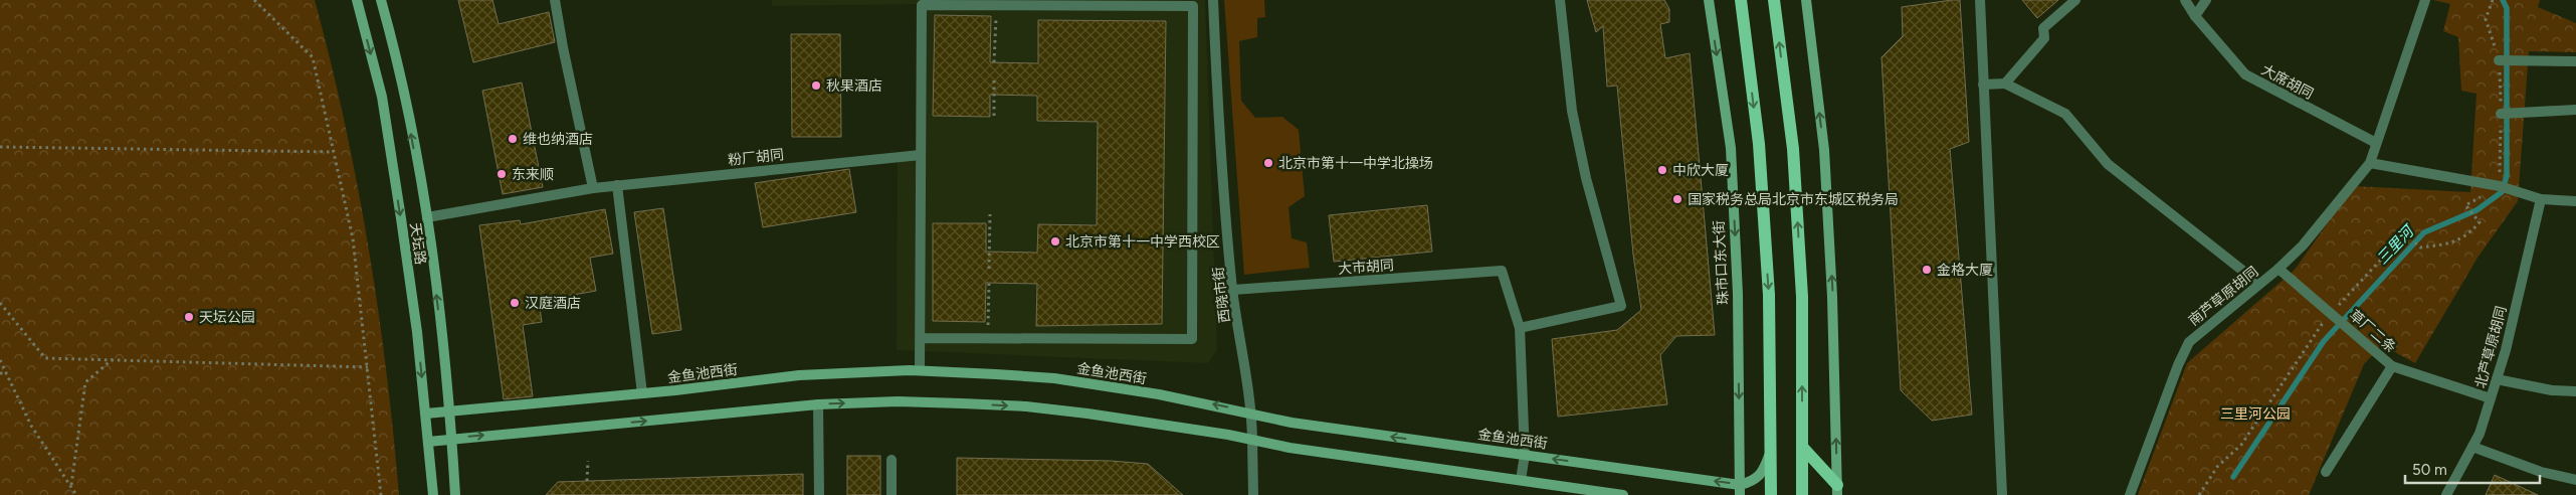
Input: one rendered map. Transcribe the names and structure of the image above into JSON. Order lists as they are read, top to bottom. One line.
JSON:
{"streets":{"street":["大席胡同","粉厂胡同","天坛路","珠市口东大街","大市胡同","西晓市街","南芦草原胡同","草厂二条","北芦草原胡同","金鱼池西街"]},"crossings":[["大席胡同","南芦草原胡同"],["粉厂胡同","天坛路"],["天坛路","金鱼池西街"],["珠市口东大街","金鱼池西街"],["大市胡同","西晓市街"],["西晓市街","金鱼池西街"],["南芦草原胡同","草厂二条"],["草厂二条","北芦草原胡同"]],"one_way":["珠市口东大街"],"water":["三里河"],"parks":["三里河公园"],"places":["秋果酒店","维也纳酒店","北京市第十一中学北操场","中欣大厦","东来顺","国家税务总局北京市东城区税务局","北京市第十一中学西校区","金格大厦","汉庭酒店","天坛公园"],"scale_bar":"50 m"}
